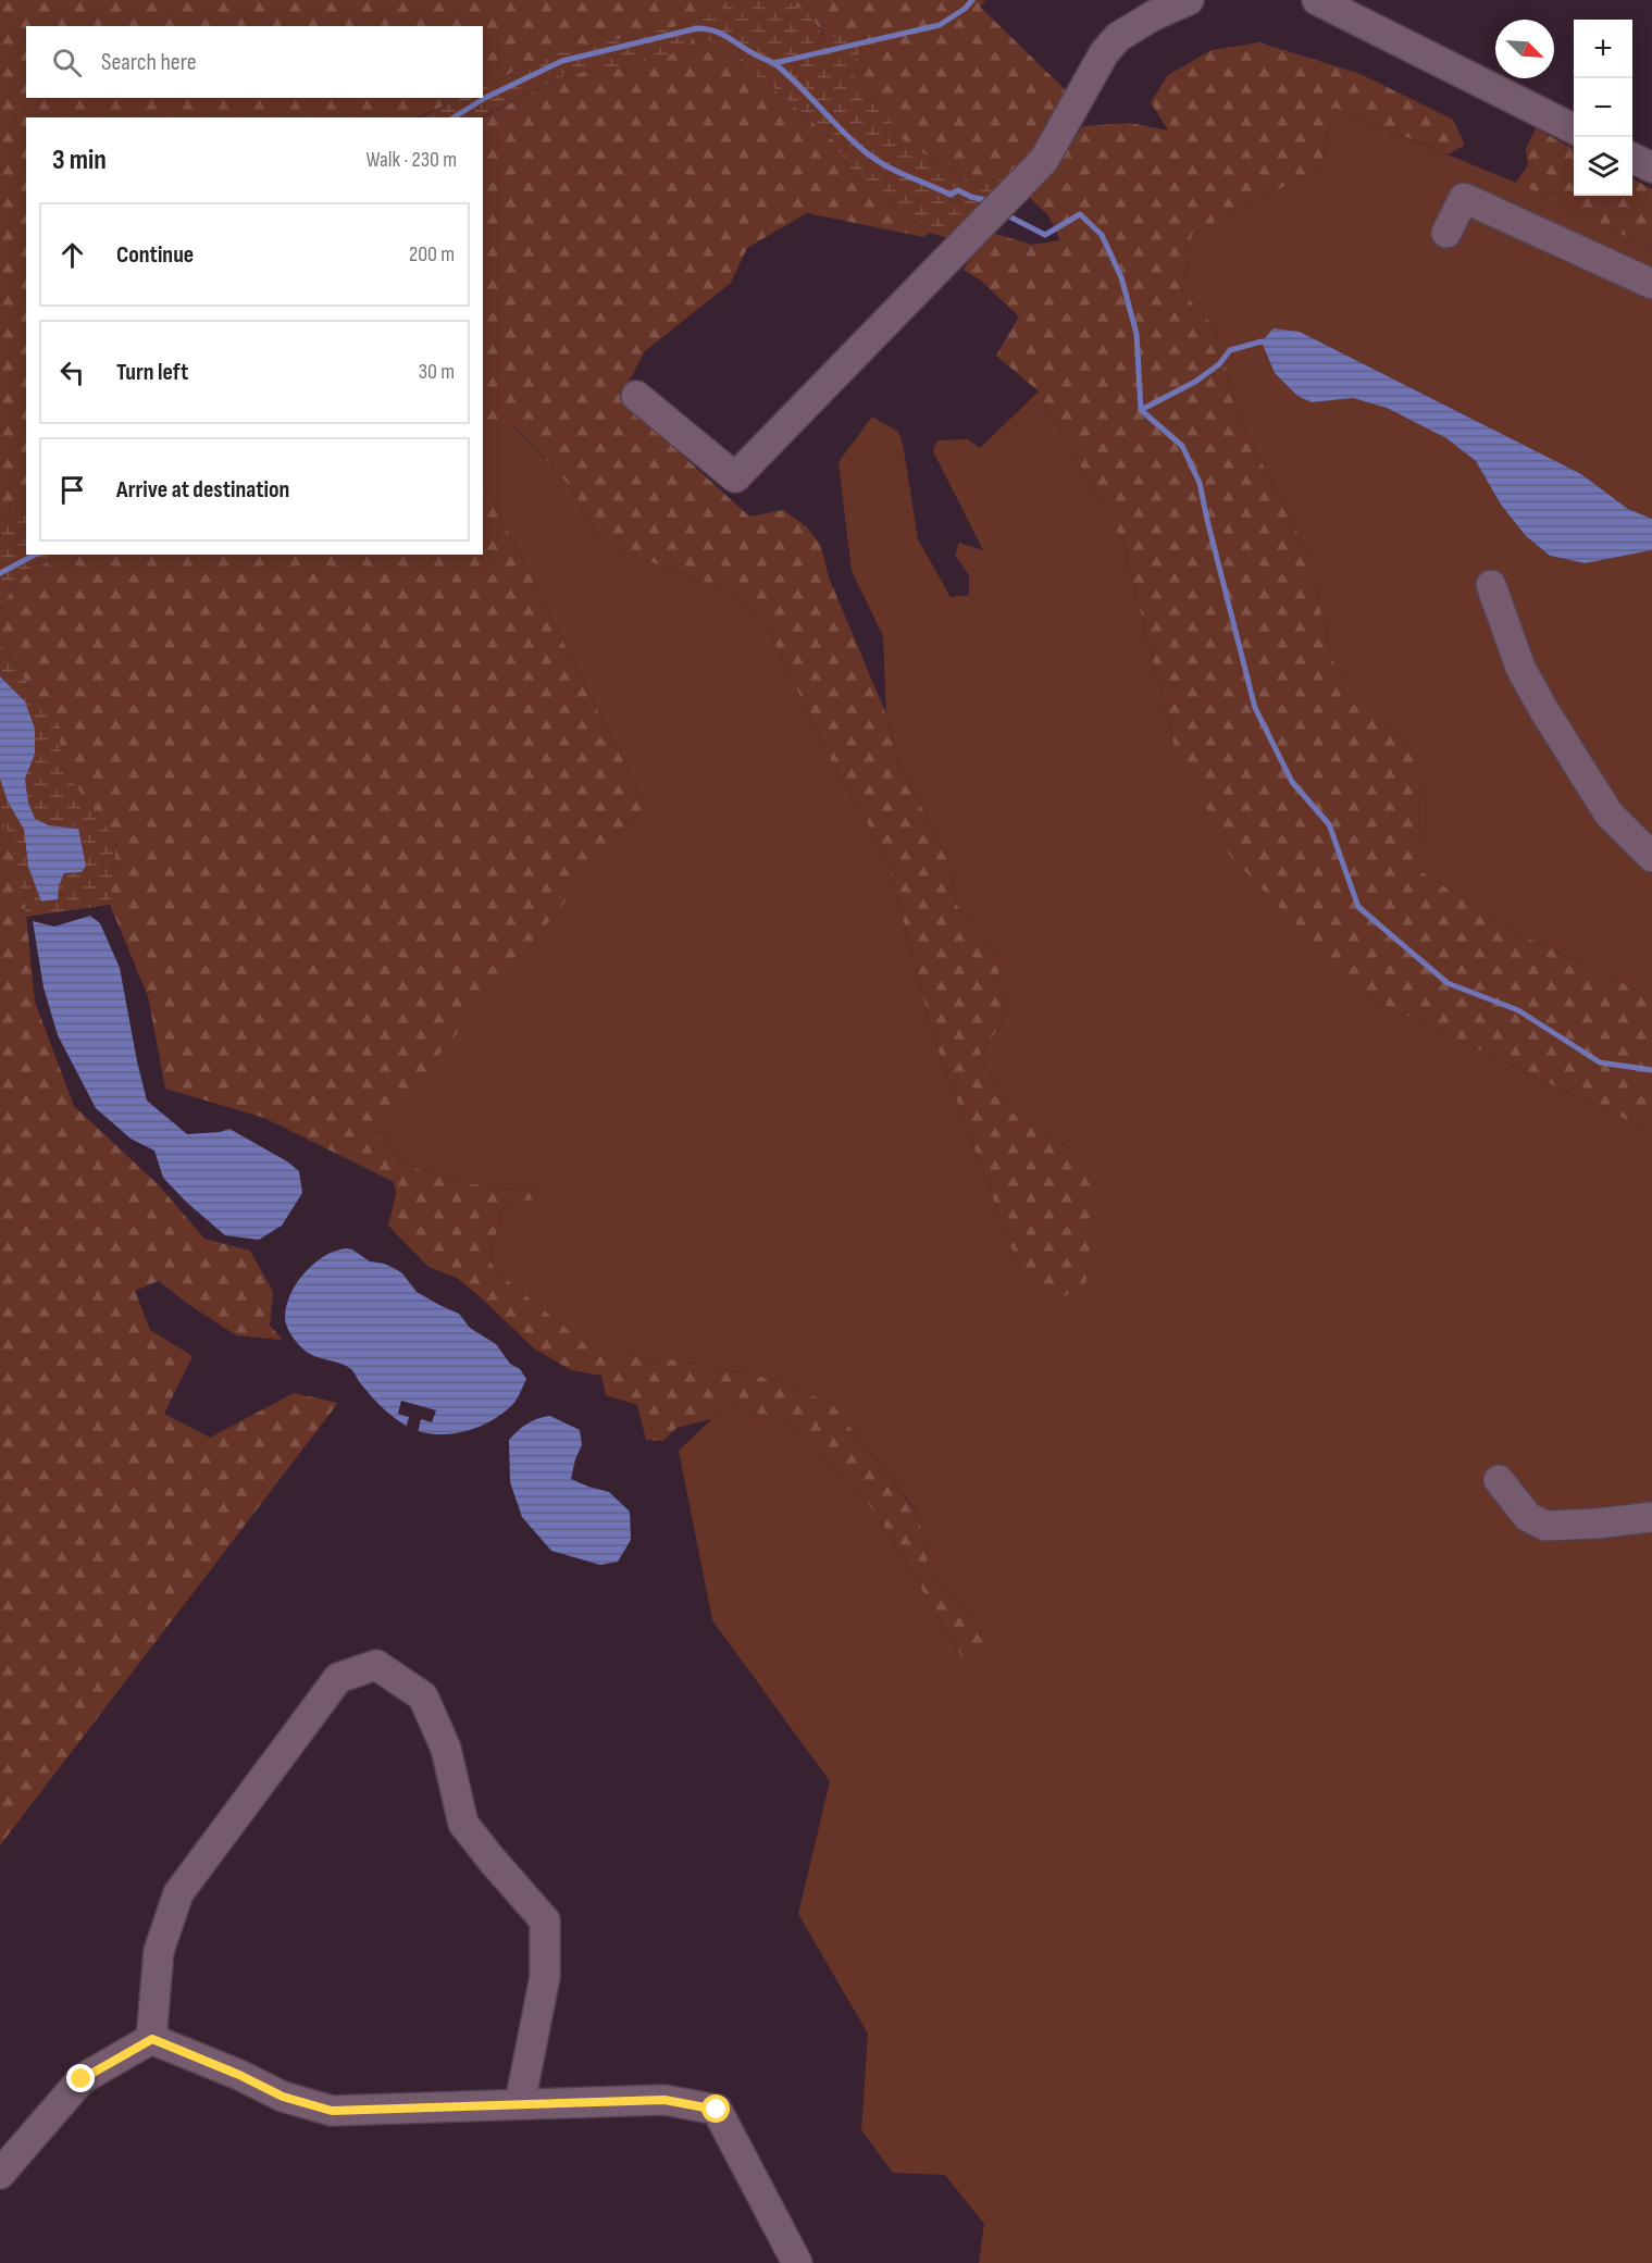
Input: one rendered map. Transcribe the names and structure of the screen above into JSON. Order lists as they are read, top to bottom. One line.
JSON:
{"north":"bottom right","page":{"map_buttons":["+","−"],"search":"Search here","heading":["3 min","Walk · 230 m"],"list":[["Continue","200 m"],["Turn left","30 m"],"Arrive at destination"]}}
